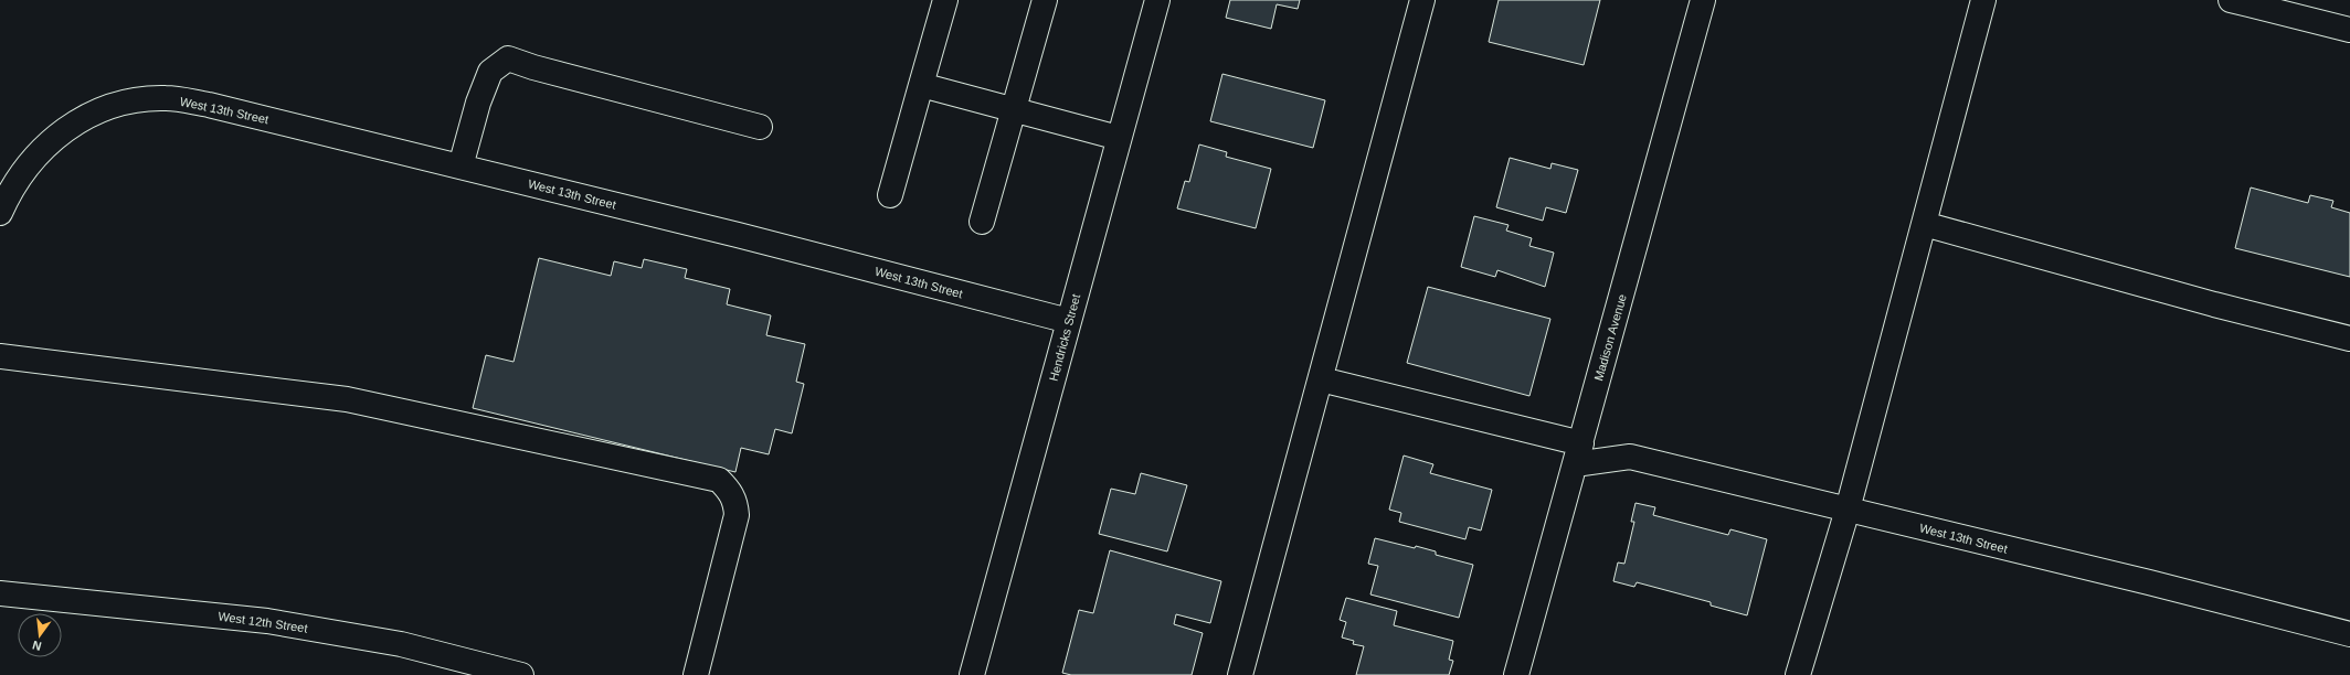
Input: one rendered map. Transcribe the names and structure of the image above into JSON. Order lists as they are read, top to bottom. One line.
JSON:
{"streets":{"street":["West 13th Street","Hendricks Street","Madison Avenue","West 12th Street"]},"crossings":[["West 13th Street","Hendricks Street"],["West 13th Street","Madison Avenue"]],"north":"bottom"}
